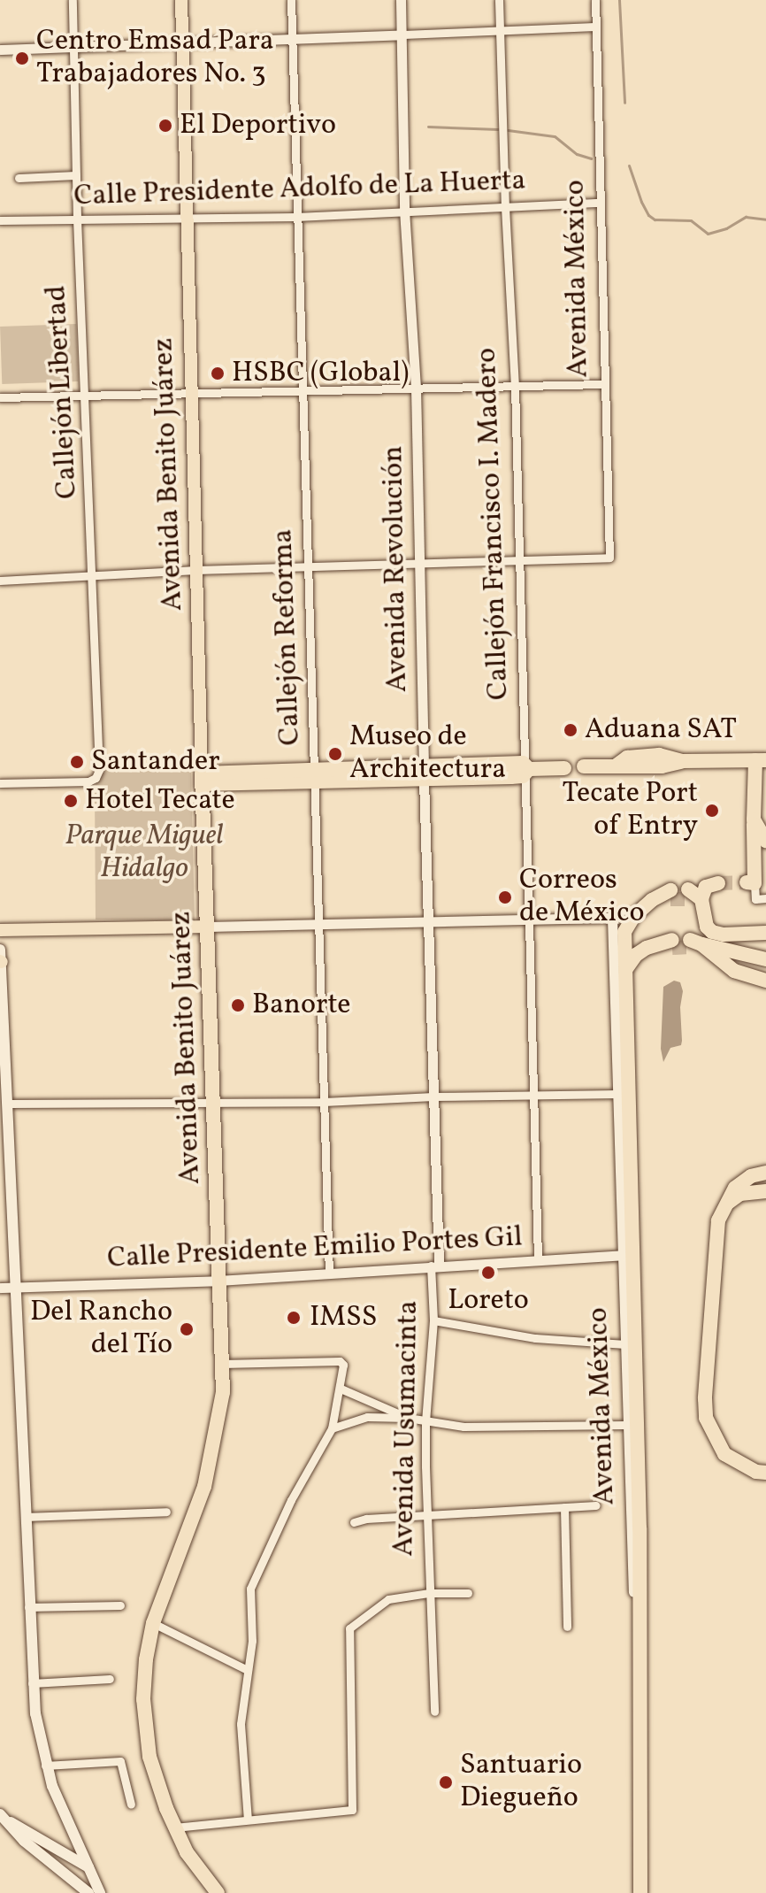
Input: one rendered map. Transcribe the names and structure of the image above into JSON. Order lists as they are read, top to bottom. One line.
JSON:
{"streets":{"highway":["Avenida México","Avenida Benito Juárez"],"street":["Calle Presidente Adolfo de La Huerta","Callejón Libertad","Callejón Francisco I. Madero","Avenida Revolución","Callejón Reforma","Calle Presidente Emilio Portes Gil","Avenida Usumacinta"]},"crossings":[["Calle Presidente Adolfo de La Huerta","Avenida México"],["Calle Presidente Adolfo de La Huerta","Callejón Libertad"],["Calle Presidente Adolfo de La Huerta","Avenida Benito Juárez"],["Calle Presidente Adolfo de La Huerta","Callejón Francisco I. Madero"],["Calle Presidente Adolfo de La Huerta","Avenida Revolución"],["Calle Presidente Adolfo de La Huerta","Callejón Reforma"],["Avenida México","Callejón Francisco I. Madero"],["Avenida México","Calle Presidente Emilio Portes Gil"],["Avenida Benito Juárez","Calle Presidente Emilio Portes Gil"],["Callejón Francisco I. Madero","Calle Presidente Emilio Portes Gil"],["Avenida Revolución","Calle Presidente Emilio Portes Gil"],["Avenida Revolución","Avenida Usumacinta"],["Callejón Reforma","Calle Presidente Emilio Portes Gil"],["Calle Presidente Emilio Portes Gil","Avenida Usumacinta"]],"parks":["Parque Miguel Hidalgo"],"places":["Centro Emsad Para Trabajadores No. 3","El Deportivo","HSBC (Global)","Aduana SAT","Museo de Architectura","Santander","Hotel Tecate","Tecate Port of Entry","Correos de México","Banorte","Loreto","IMSS","Del Rancho del Tío","Santuario Diegueño"]}
